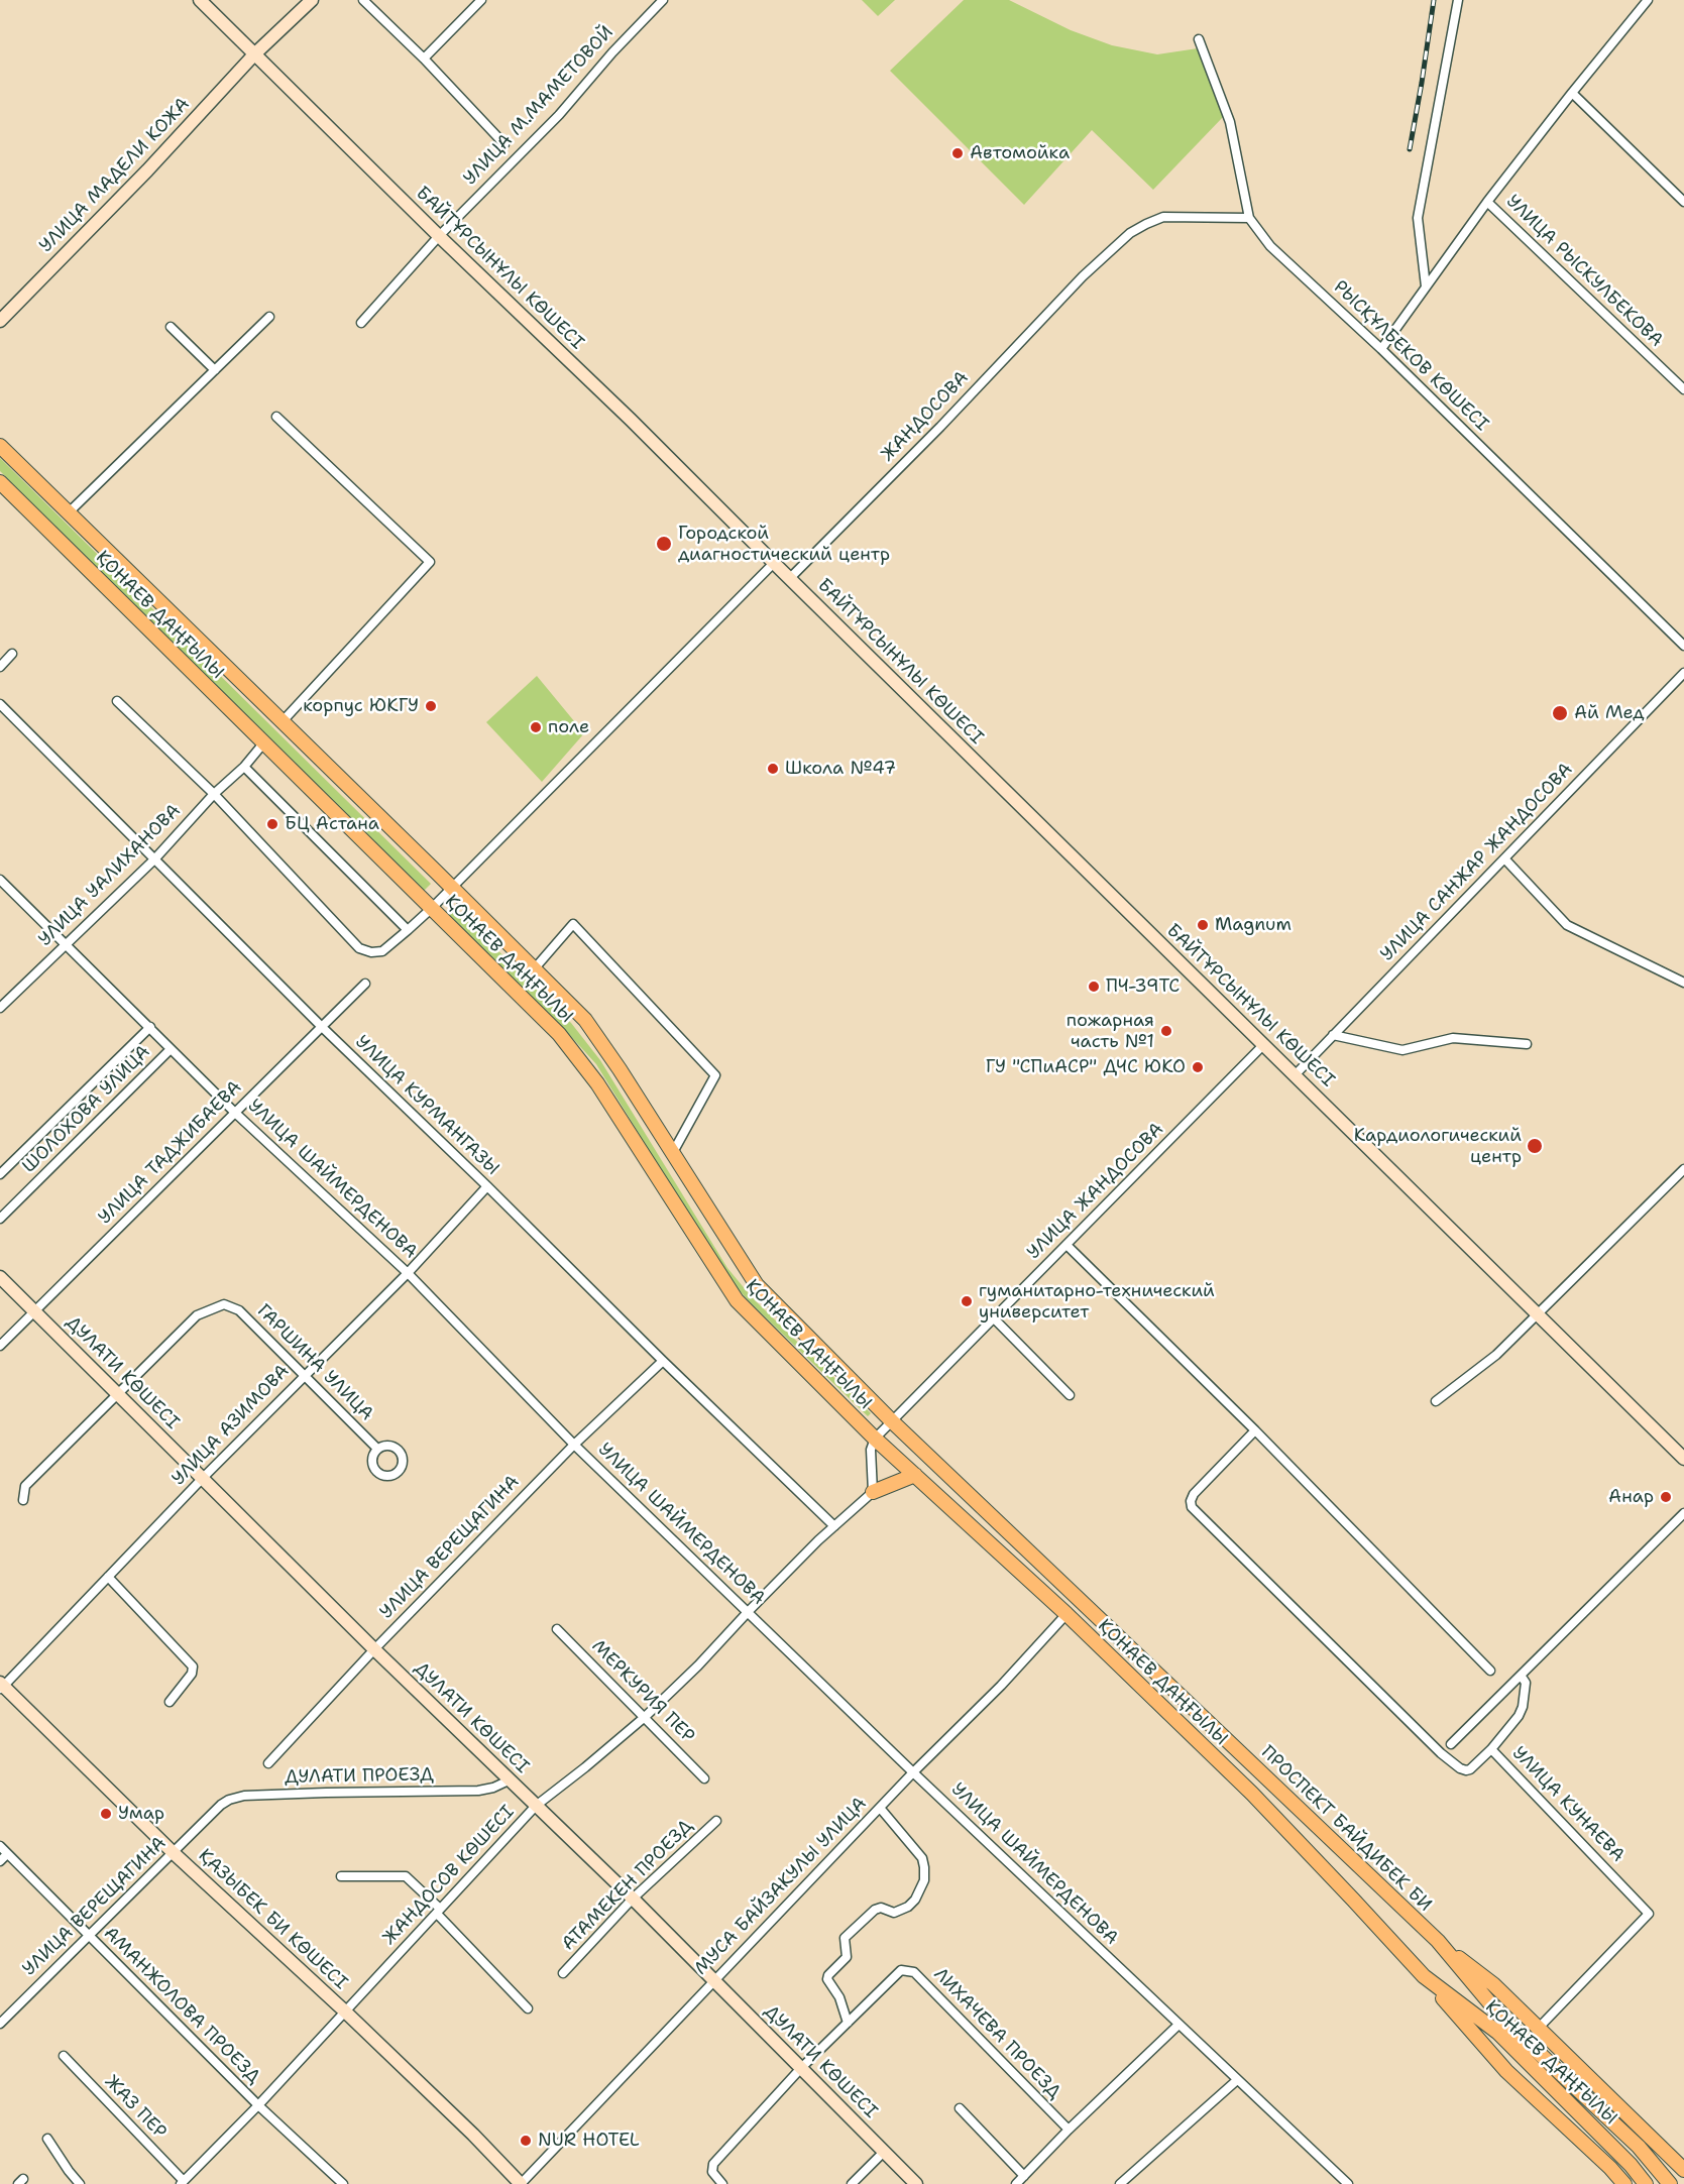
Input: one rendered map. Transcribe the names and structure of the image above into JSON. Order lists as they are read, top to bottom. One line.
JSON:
{"streets":{"main road":["УЛИЦА МАДЕЛИ КОЖА","БАЙТҰРСЫНҰЛЫ КӨШЕСІ","ҚОНАЕВ ДАҢҒЫЛЫ","ДУЛАТИ КӨШЕСІ","ПРОСПЕКТ БАЙДИБЕК БИ","ҚАЗЫБЕК БИ КӨШЕСІ"],"street":["УЛИЦА М.МАМЕТОВОЙ","УЛИЦА РЫСКУЛБЕКОВА","РЫСҚҰЛБЕКОВ КӨШЕСІ","ЖАНДОСОВА","УЛИЦА САНЖАР ЖАНДОСОВА","УЛИЦА УАЛИХАНОВА","УЛИЦА КУРМАНГАЗЫ","ШОЛОХОВА УЛИЦА","УЛИЦА ТАДЖИБАЕВА","УЛИЦА ШАЙМЕРДЕНОВА","УЛИЦА ЖАНДОСОВА","ГАРШИНА УЛИЦА","УЛИЦА АЗИМОВА","УЛИЦА ВЕРЕЩАГИНА","МЕРКУРИЯ ПЕР","ДУЛАТИ ПРОЕЗД","УЛИЦА КУНАЕВА","ЖАНДОСОВ КӨШЕСІ","АТАМЕКЕН ПРОЕЗД","МУСА БАЙЗАКУЛЫ УЛИЦА","АМАНЖОЛОВА ПРОЕЗД","ЛИХАЧЕВА ПРОЕЗД","ЖАЗ ПЕР"]},"crossings":[["УЛИЦА М.МАМЕТОВОЙ","БАЙТҰРСЫНҰЛЫ КӨШЕСІ"],["УЛИЦА МАДЕЛИ КОЖА","БАЙТҰРСЫНҰЛЫ КӨШЕСІ"],["БАЙТҰРСЫНҰЛЫ КӨШЕСІ","ЖАНДОСОВА"],["БАЙТҰРСЫНҰЛЫ КӨШЕСІ","УЛИЦА САНЖАР ЖАНДОСОВА"],["БАЙТҰРСЫНҰЛЫ КӨШЕСІ","УЛИЦА ЖАНДОСОВА"],["РЫСҚҰЛБЕКОВ КӨШЕСІ","ЖАНДОСОВА"],["ҚОНАЕВ ДАҢҒЫЛЫ","УЛИЦА УАЛИХАНОВА"],["ҚОНАЕВ ДАҢҒЫЛЫ","УЛИЦА ЖАНДОСОВА"],["ҚОНАЕВ ДАҢҒЫЛЫ","ПРОСПЕКТ БАЙДИБЕК БИ"],["ҚОНАЕВ ДАҢҒЫЛЫ","МУСА БАЙЗАКУЛЫ УЛИЦА"],["УЛИЦА УАЛИХАНОВА","УЛИЦА КУРМАНГАЗЫ"],["УЛИЦА УАЛИХАНОВА","УЛИЦА ШАЙМЕРДЕНОВА"],["УЛИЦА КУРМАНГАЗЫ","УЛИЦА ТАДЖИБАЕВА"],["УЛИЦА КУРМАНГАЗЫ","УЛИЦА АЗИМОВА"],["УЛИЦА КУРМАНГАЗЫ","УЛИЦА ВЕРЕЩАГИНА"],["УЛИЦА КУРМАНГАЗЫ","ЖАНДОСОВ КӨШЕСІ"],["ШОЛОХОВА УЛИЦА","УЛИЦА ШАЙМЕРДЕНОВА"],["УЛИЦА ТАДЖИБАЕВА","УЛИЦА ШАЙМЕРДЕНОВА"],["УЛИЦА ТАДЖИБАЕВА","ДУЛАТИ КӨШЕСІ"],["УЛИЦА ШАЙМЕРДЕНОВА","УЛИЦА АЗИМОВА"],["УЛИЦА ШАЙМЕРДЕНОВА","УЛИЦА ВЕРЕЩАГИНА"],["УЛИЦА ШАЙМЕРДЕНОВА","ЖАНДОСОВ КӨШЕСІ"],["УЛИЦА ШАЙМЕРДЕНОВА","МУСА БАЙЗАКУЛЫ УЛИЦА"],["ГАРШИНА УЛИЦА","ДУЛАТИ КӨШЕСІ"],["ГАРШИНА УЛИЦА","УЛИЦА АЗИМОВА"],["ДУЛАТИ КӨШЕСІ","УЛИЦА АЗИМОВА"],["ДУЛАТИ КӨШЕСІ","УЛИЦА ВЕРЕЩАГИНА"],["ДУЛАТИ КӨШЕСІ","ДУЛАТИ ПРОЕЗД"],["ДУЛАТИ КӨШЕСІ","ЖАНДОСОВ КӨШЕСІ"],["ДУЛАТИ КӨШЕСІ","АТАМЕКЕН ПРОЕЗД"],["ДУЛАТИ КӨШЕСІ","МУСА БАЙЗАКУЛЫ УЛИЦА"],["ДУЛАТИ КӨШЕСІ","ЛИХАЧЕВА ПРОЕЗД"],["УЛИЦА АЗИМОВА","ҚАЗЫБЕК БИ КӨШЕСІ"],["УЛИЦА ВЕРЕЩАГИНА","ДУЛАТИ ПРОЕЗД"],["УЛИЦА ВЕРЕЩАГИНА","ҚАЗЫБЕК БИ КӨШЕСІ"],["УЛИЦА ВЕРЕЩАГИНА","АМАНЖОЛОВА ПРОЕЗД"],["МЕРКУРИЯ ПЕР","ЖАНДОСОВ КӨШЕСІ"],["ЖАНДОСОВ КӨШЕСІ","ҚАЗЫБЕК БИ КӨШЕСІ"],["ЖАНДОСОВ КӨШЕСІ","АМАНЖОЛОВА ПРОЕЗД"],["ЖАНДОСОВ КӨШЕСІ","ЖАЗ ПЕР"],["МУСА БАЙЗАКУЛЫ УЛИЦА","ҚАЗЫБЕК БИ КӨШЕСІ"]],"places":["Автомойка","Городской диагностический центр","корпус ЮКГУ","Ай Мед","поле","Школа №47","БЦ Астана","Magnum","ПЧ-39ТС","пожарная часть №1","ГУ \"СПиАСР\" ДЧС ЮКО","Кардиологический центр","гуманитарно-технический университет","Анар","Умар","NUR HOTEL"]}
